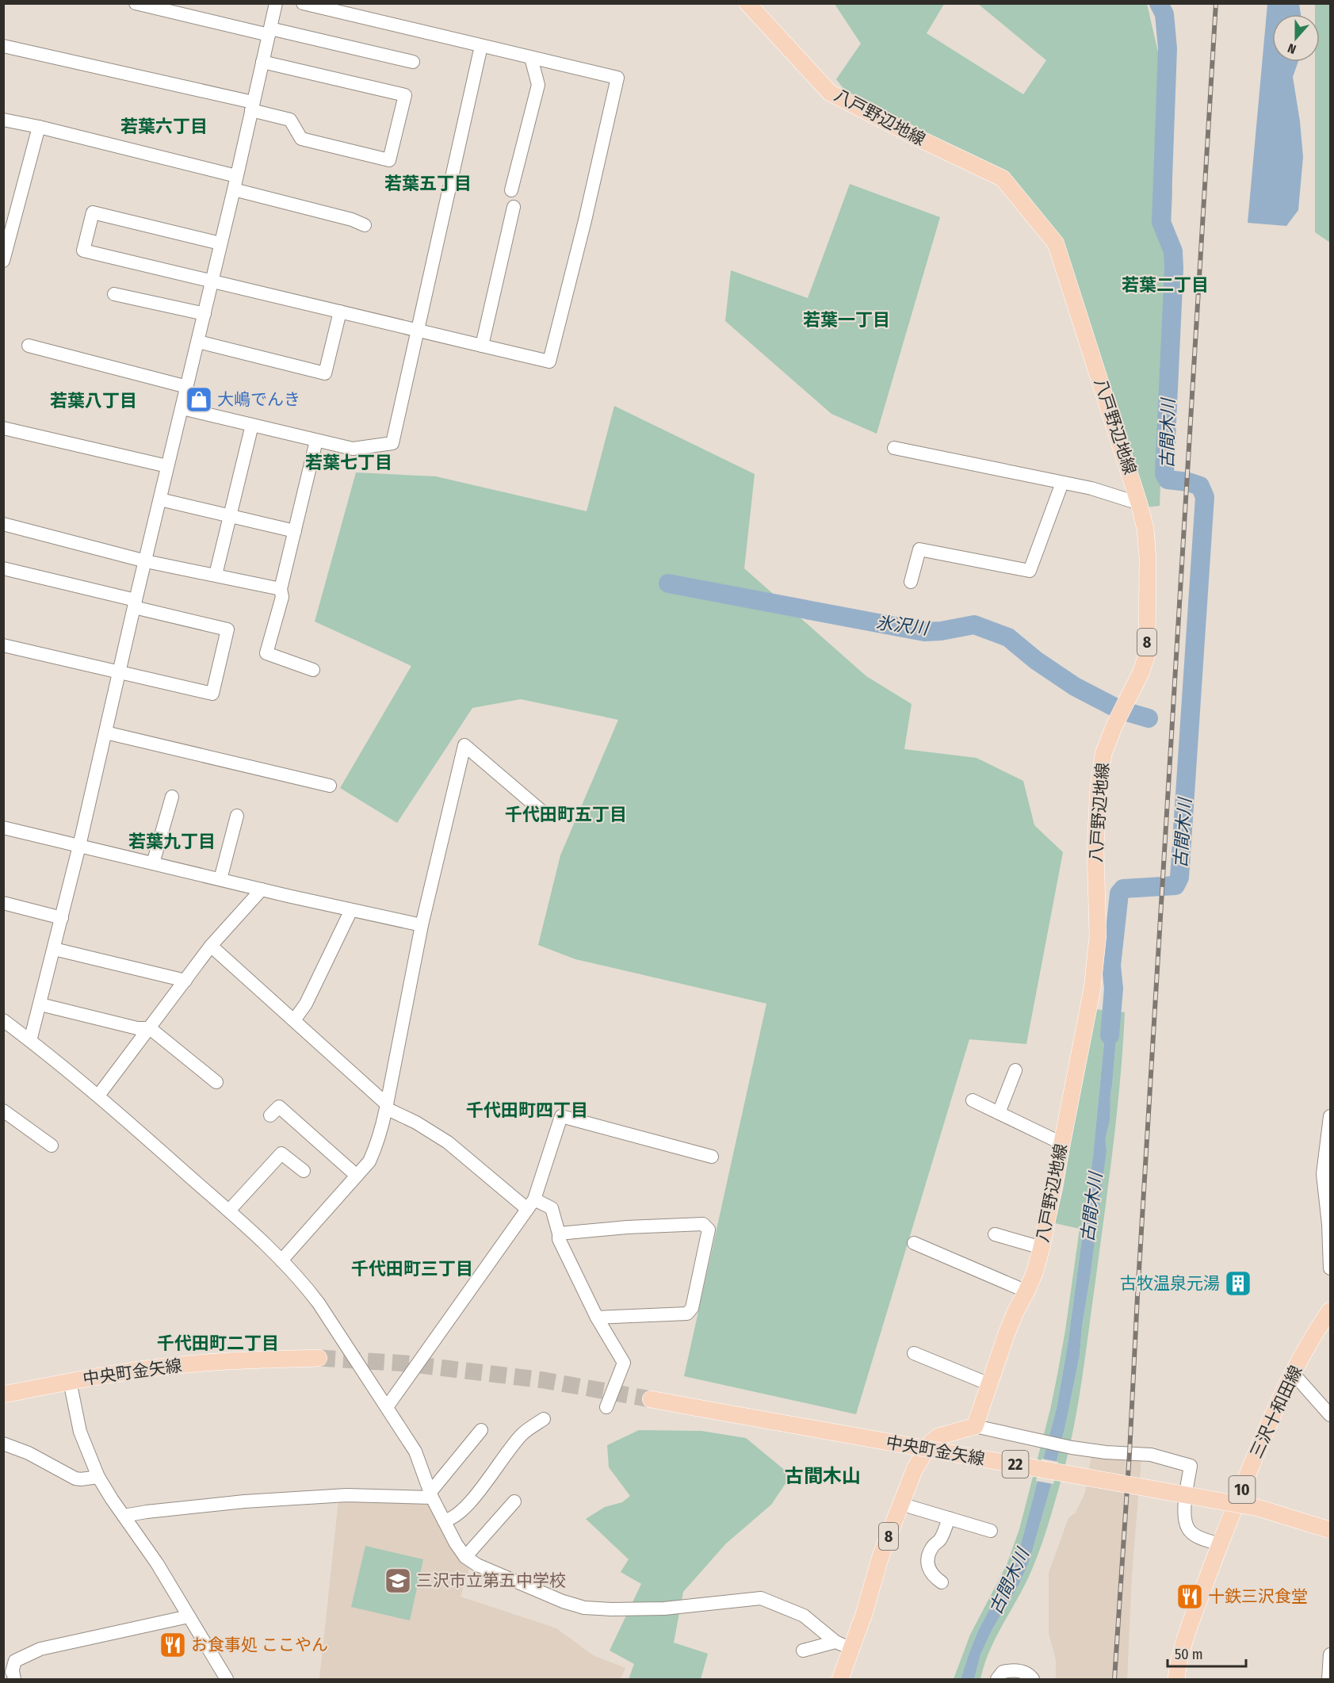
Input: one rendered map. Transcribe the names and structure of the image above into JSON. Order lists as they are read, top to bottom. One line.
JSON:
{"streets":{"main road":["八戸野辺地線","8","中央町金矢線","三沢十和田線","22","10"]},"crossings":[["八戸野辺地線","8"]],"districts":["若葉六丁目","若葉五丁目","若葉二丁目","若葉一丁目","若葉八丁目","若葉七丁目","千代田町五丁目","若葉九丁目","千代田町四丁目","千代田町三丁目","千代田町二丁目","古間木山"],"water":["古間木川","氷沢川"],"places":{"shop":["大嶋でんき"],"building":["古牧温泉元湯"],"school or university":["三沢市立第五中学校"],"restaurant":["十鉄三沢食堂","お食事処 ここやん"]},"scale_bar":"50 m","north":"bottom"}
